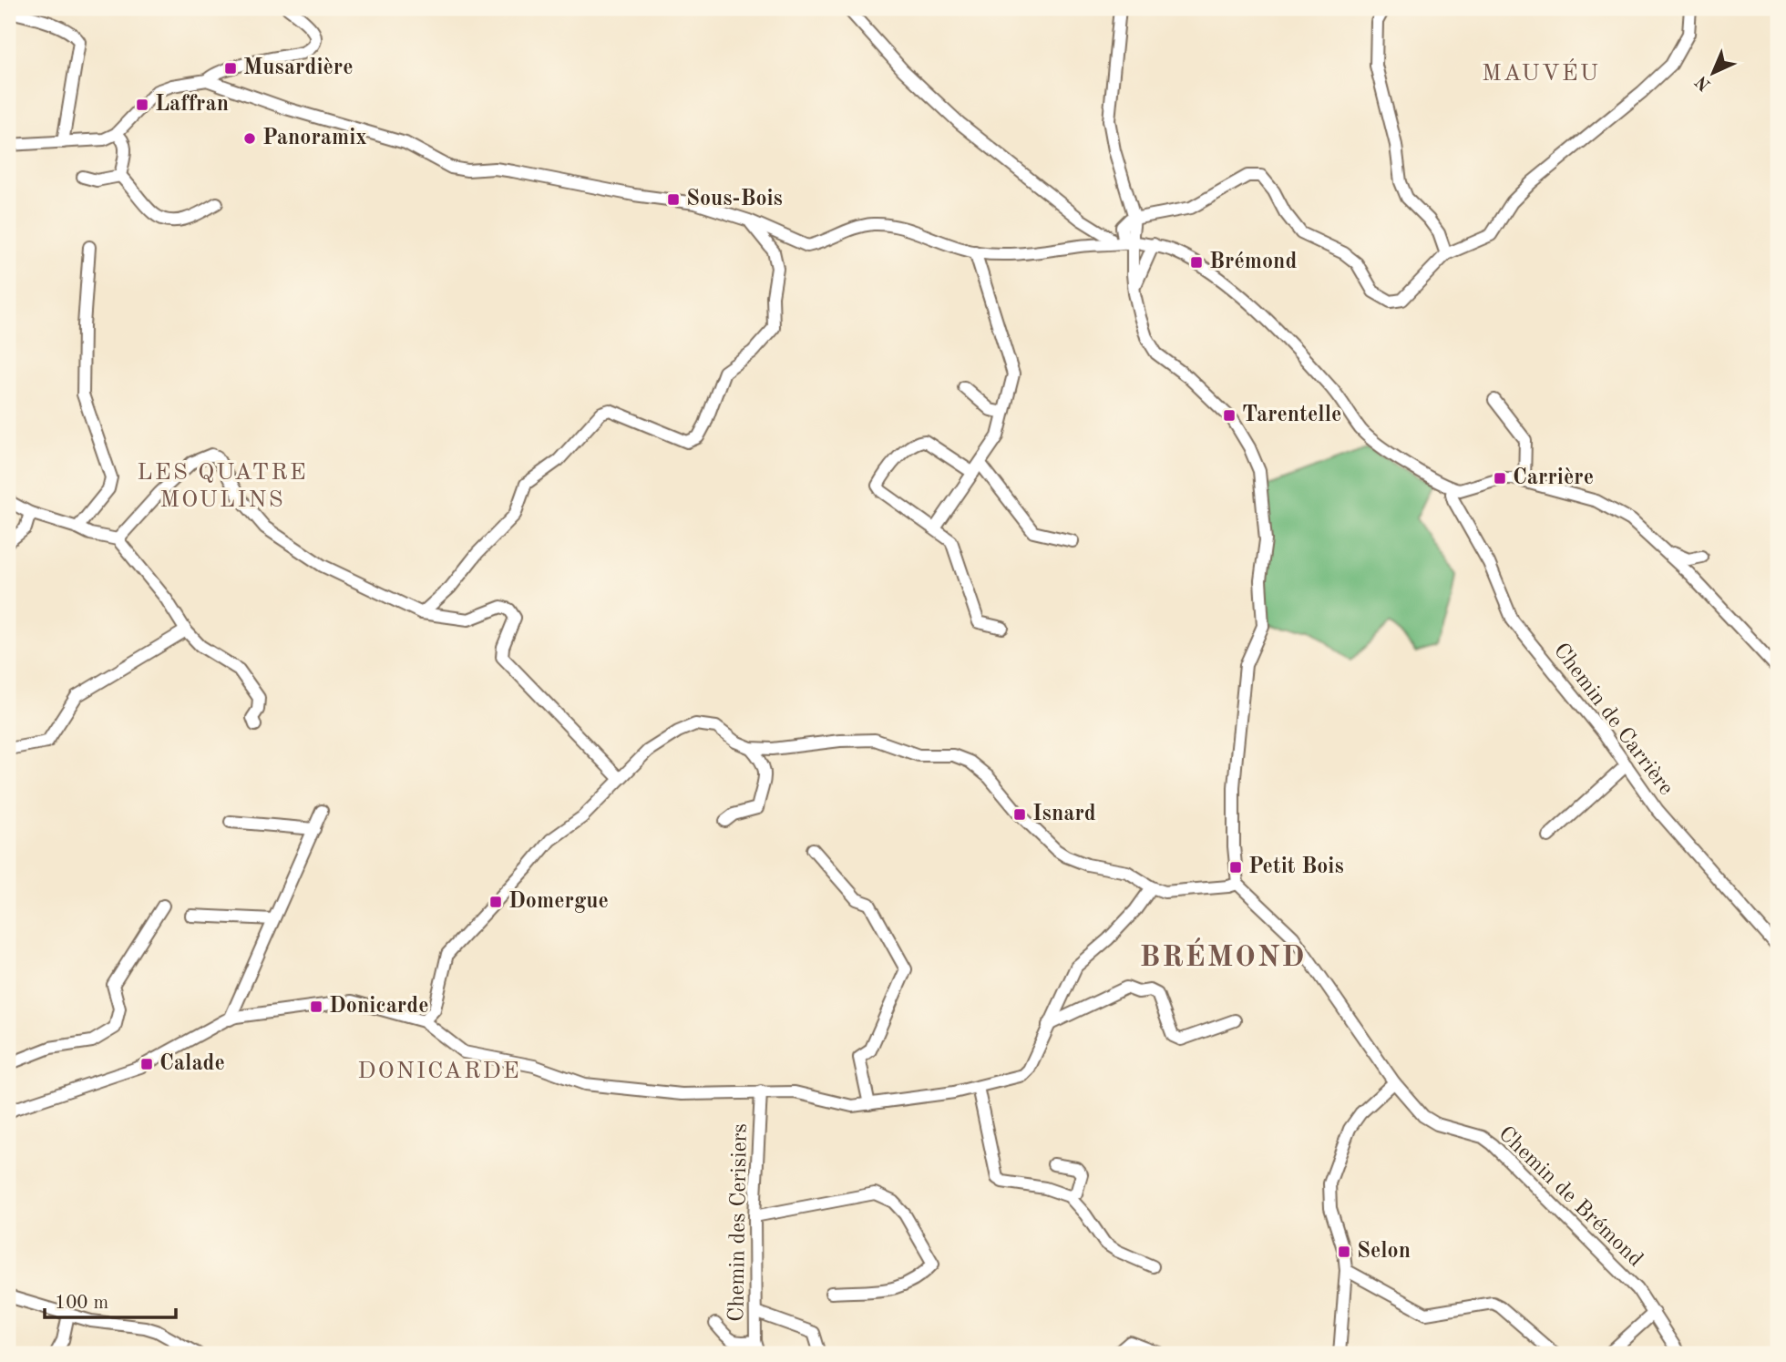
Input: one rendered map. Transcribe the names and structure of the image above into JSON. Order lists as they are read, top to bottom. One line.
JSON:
{"streets":{"street":["Chemin de Carrière","Chemin de Brémond","Chemin des Cerisiers"]},"districts":["MAUVÉU","LES QUATRE MOULINS","BRÉMOND","DONICARDE"],"places":{"transit":["Musardière","Laffran","Sous-Bois","Brémond","Tarentelle","Carrière","Isnard","Petit Bois","Domergue","Donicarde","Calade","Selon"],"other":["Panoramix"]},"scale_bar":"100 m","north":"bottom left"}
